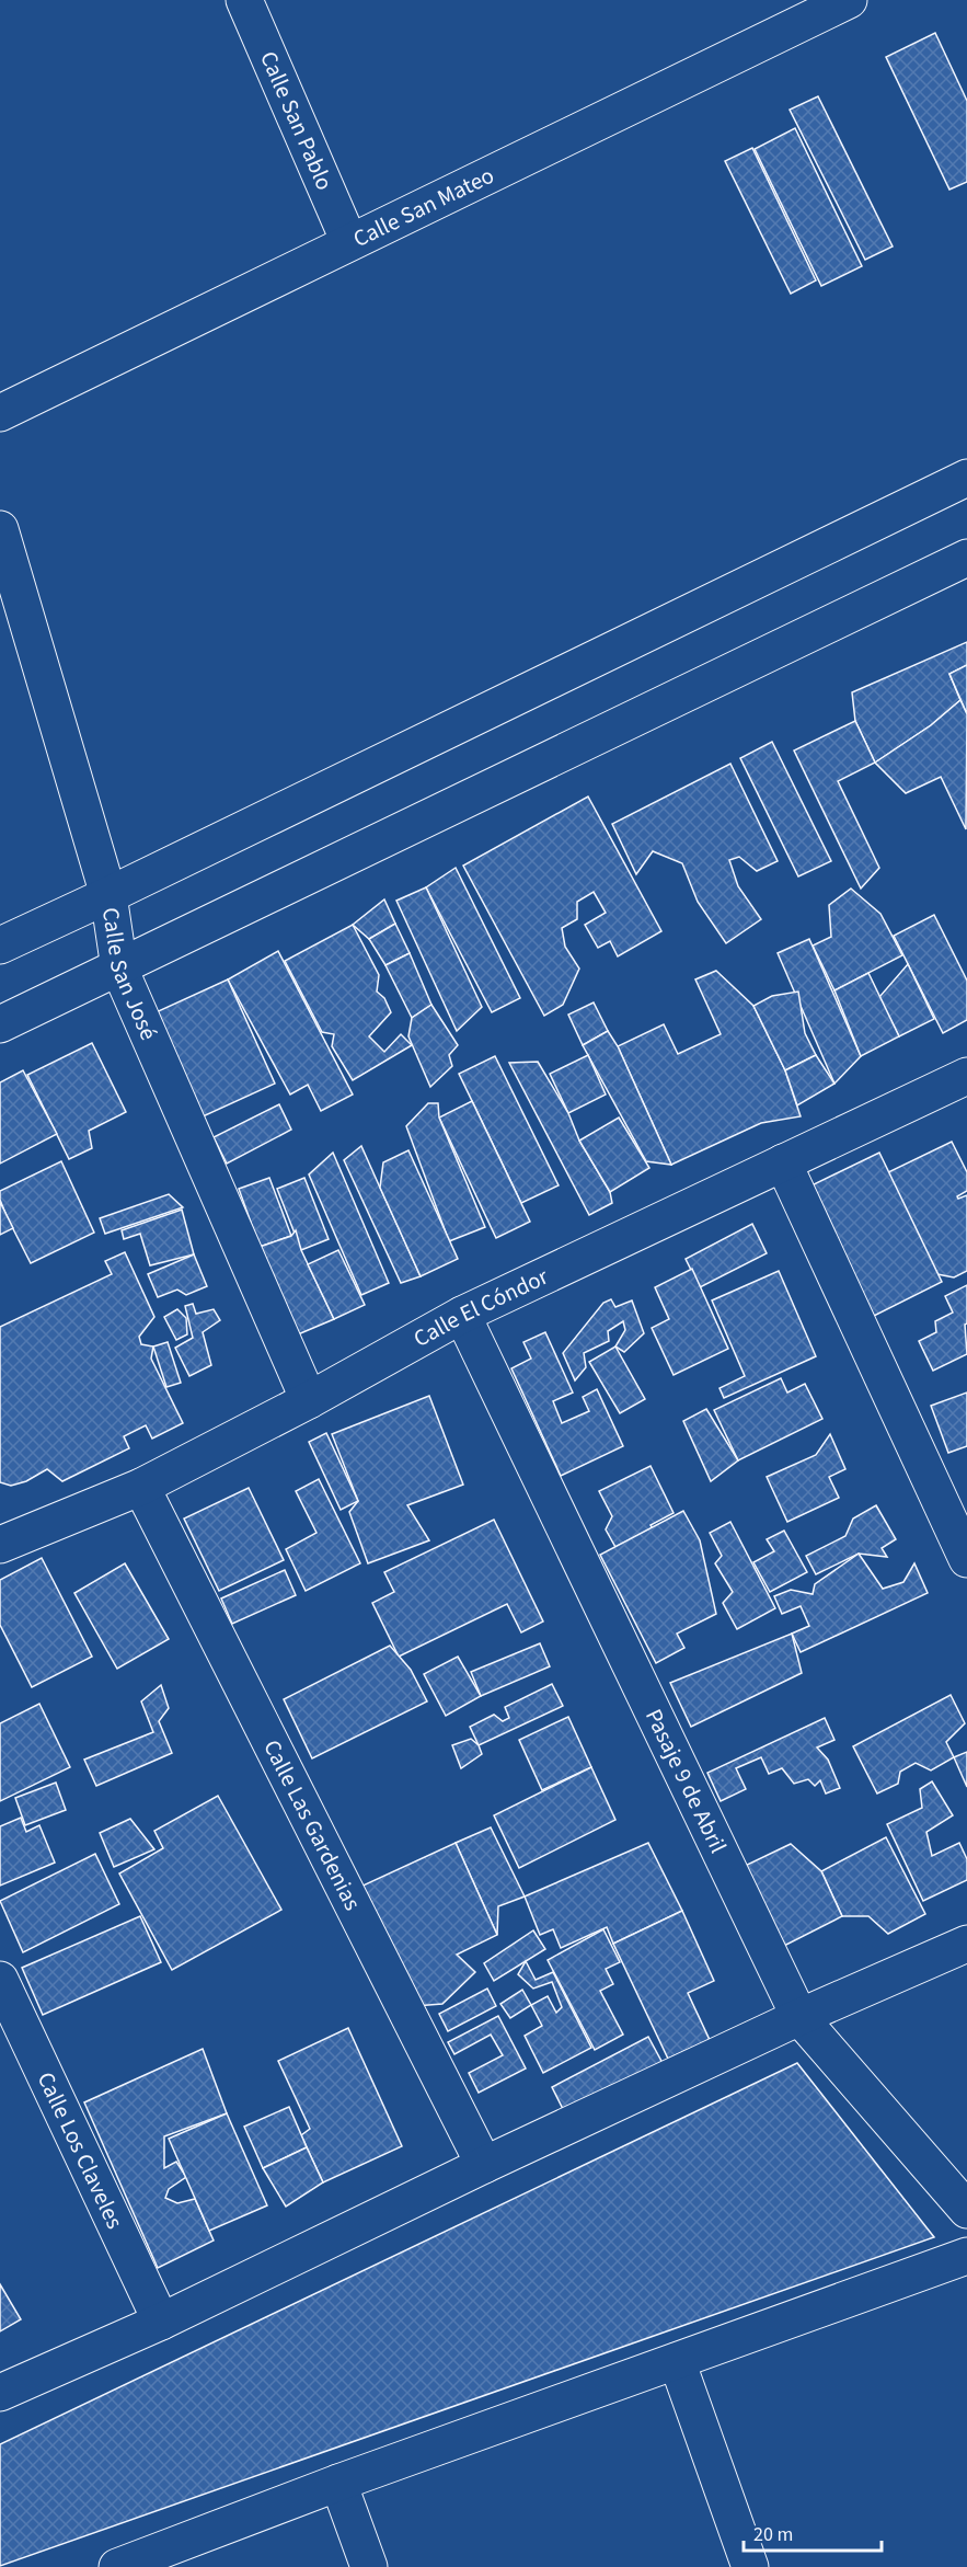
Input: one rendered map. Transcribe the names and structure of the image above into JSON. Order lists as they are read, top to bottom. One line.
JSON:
{"streets":{"street":["Calle San Pablo","Calle San Mateo","Calle San José","Calle El Cóndor","Pasaje 9 de Abril","Calle Las Gardenias","Calle Los Claveles"]},"crossings":[["Calle San Pablo","Calle San Mateo"],["Calle San José","Calle El Cóndor"],["Calle El Cóndor","Pasaje 9 de Abril"],["Calle El Cóndor","Calle Las Gardenias"]],"scale_bar":"20 m"}
